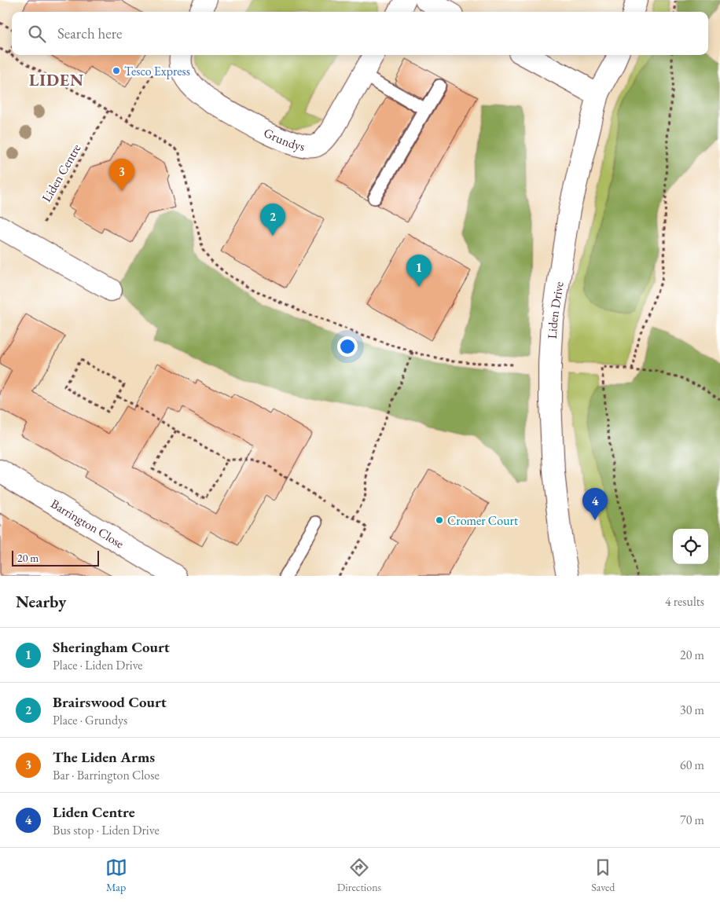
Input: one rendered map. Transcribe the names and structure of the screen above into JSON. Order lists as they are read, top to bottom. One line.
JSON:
{"streets":{"street":["Grundys","Liden Drive","Barrington Close"],"path":["Liden Centre"]},"districts":["LIDEN"],"places":["Tesco Express","Cromer Court"],"scale_bar":"20 m","page":{"search":"Search here","pins":["3","2","1","4"],"scale":"20 m","heading":["Nearby","4 results"],"list":[{"mark":"1","name":"Sheringham Court","note":"Place · Liden Drive","value":"20 m"},{"mark":"2","name":"Brairswood Court","note":"Place · Grundys","value":"30 m"},{"mark":"3","name":"The Liden Arms","note":"Bar · Barrington Close","value":"60 m"},{"mark":"4","name":"Liden Centre","note":"Bus stop · Liden Drive","value":"70 m"}],"nav":["Map","Directions","Saved"]}}
